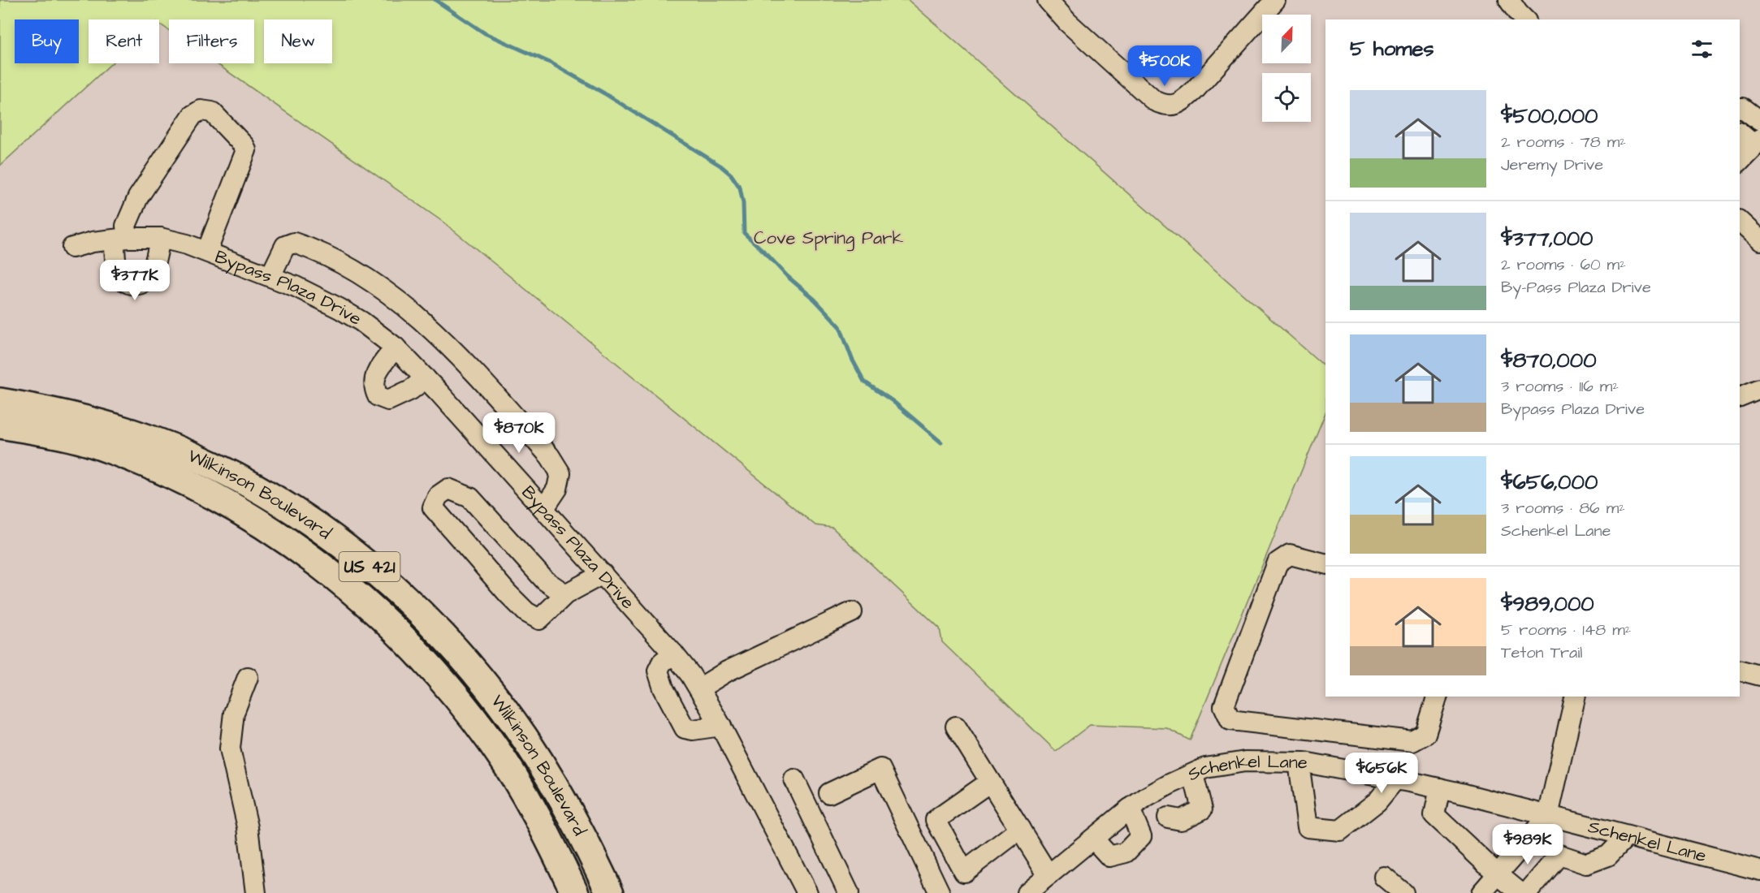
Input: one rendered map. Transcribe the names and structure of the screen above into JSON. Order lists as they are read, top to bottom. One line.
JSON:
{"streets":{"highway":["Wilkinson Boulevard","US 421"],"street":["Bypass Plaza Drive","Schenkel Lane"]},"parks":["Cove Spring Park"],"north":"top right","page":{"chip":["Buy","Rent","Filters","New"],"heading":"5 homes","price":["$500K","$377K","$870K","$656K","$989K"],"list":[{"name":"$500,000","note":"2 rooms · 78 m² · Jeremy Drive"},{"name":"$377,000","note":"2 rooms · 60 m² · By-Pass Plaza Drive"},{"name":"$870,000","note":"3 rooms · 116 m² · Bypass Plaza Drive"},{"name":"$656,000","note":"3 rooms · 86 m² · Schenkel Lane"},{"name":"$989,000","note":"5 rooms · 148 m² · Teton Trail"}]}}
